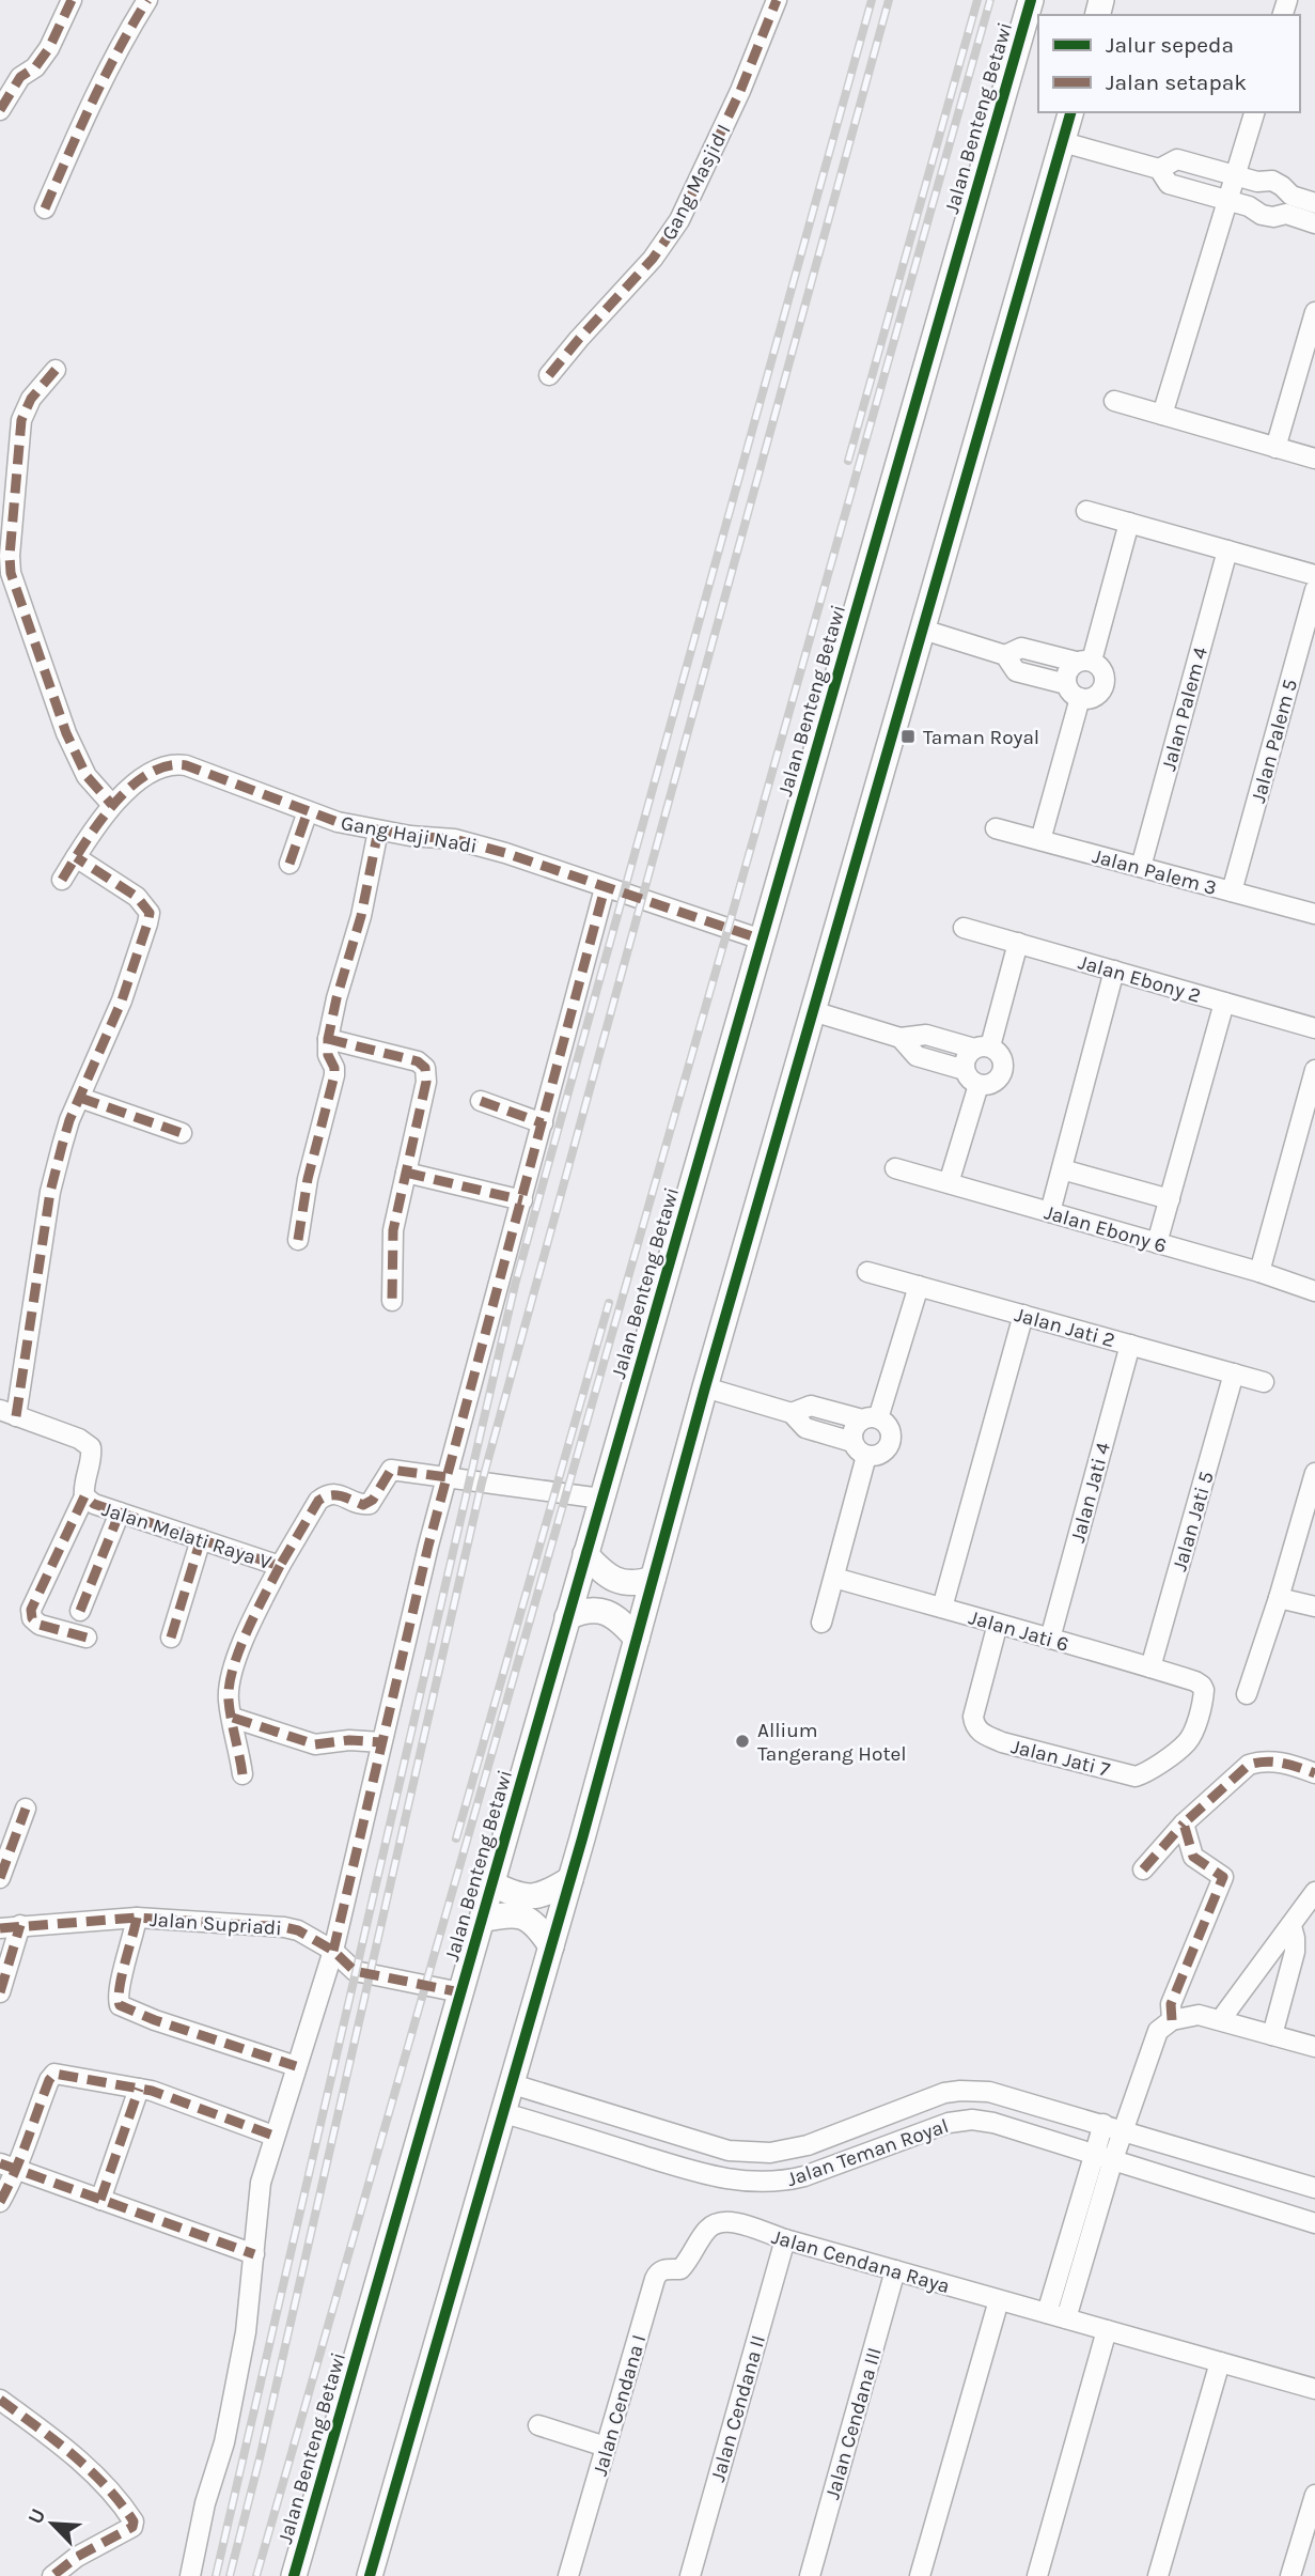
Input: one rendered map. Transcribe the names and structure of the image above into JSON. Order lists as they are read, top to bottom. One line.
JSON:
{"streets":{"main road":["Jalan Benteng Betawi"],"street":["Gang Masjid I","Jalan Palem 4","Jalan Palem 5","Gang Haji Nadi","Jalan Palem 3","Jalan Ebony 2","Jalan Ebony 6","Jalan Jati 2","Jalan Jati 4","Jalan Jati 5","Jalan Melati Raya V","Jalan Jati 6","Jalan Jati 7","Jalan Supriadi","Jalan Teman Royal","Jalan Cendana Raya","Jalan Cendana I","Jalan Cendana II","Jalan Cendana III"]},"crossings":[["Jalan Benteng Betawi","Gang Haji Nadi"],["Jalan Benteng Betawi","Jalan Melati Raya V"],["Jalan Benteng Betawi","Jalan Supriadi"],["Jalan Palem 4","Jalan Palem 3"],["Jalan Palem 5","Jalan Palem 3"],["Jalan Jati 2","Jalan Jati 4"],["Jalan Jati 2","Jalan Jati 5"],["Jalan Jati 4","Jalan Jati 6"],["Jalan Jati 5","Jalan Jati 6"],["Jalan Jati 6","Jalan Jati 7"],["Jalan Cendana Raya","Jalan Cendana I"],["Jalan Cendana Raya","Jalan Cendana II"],["Jalan Cendana Raya","Jalan Cendana III"]],"places":{"transit":["Taman Royal"],"other":["Allium Tangerang Hotel"]},"legend":["Jalur sepeda","Jalan setapak"],"north":"top left"}
